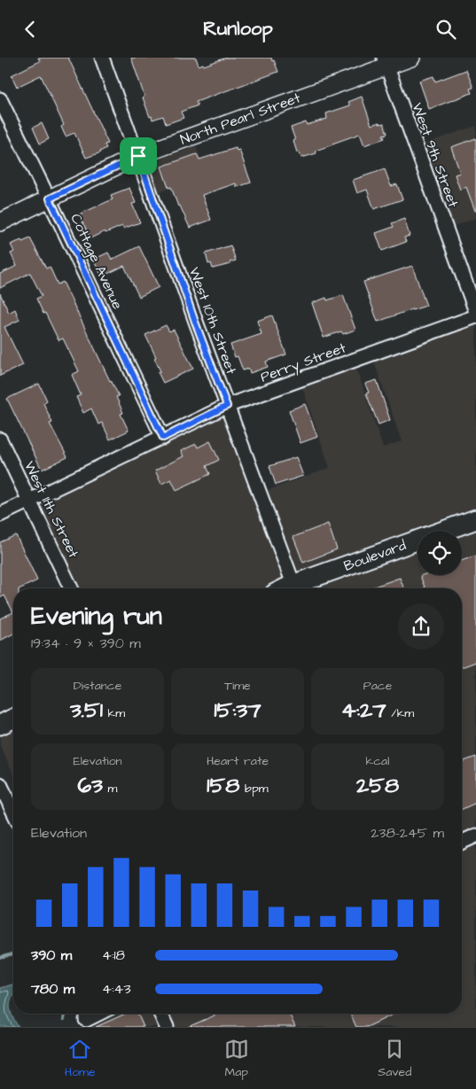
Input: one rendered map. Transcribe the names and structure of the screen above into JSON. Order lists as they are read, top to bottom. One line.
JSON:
{"streets":{"main road":["Boulevard"],"street":["North Pearl Street","West 9th Street","Cottage Avenue","West 10th Street","Perry Street","West 11th Street"]},"crossings":[["North Pearl Street","West 9th Street"],["North Pearl Street","Cottage Avenue"],["North Pearl Street","West 10th Street"],["Cottage Avenue","Perry Street"],["West 10th Street","Perry Street"],["Perry Street","West 11th Street"]],"page":{"header":"Runloop","heading":["Evening run","19:34 · 9 × 390 m"],"stats":[["Distance","3.51 km"],["Time","15:37"],["Pace","4:27 /km"],["Elevation","63 m"],["Heart rate","158 bpm"],["kcal","258"]],"chart":["Elevation","238–245 m"],"list":[{"name":"390 m","note":"4:18"},{"name":"780 m","note":"4:43"}],"tabs":["Home","Map","Saved"]}}
